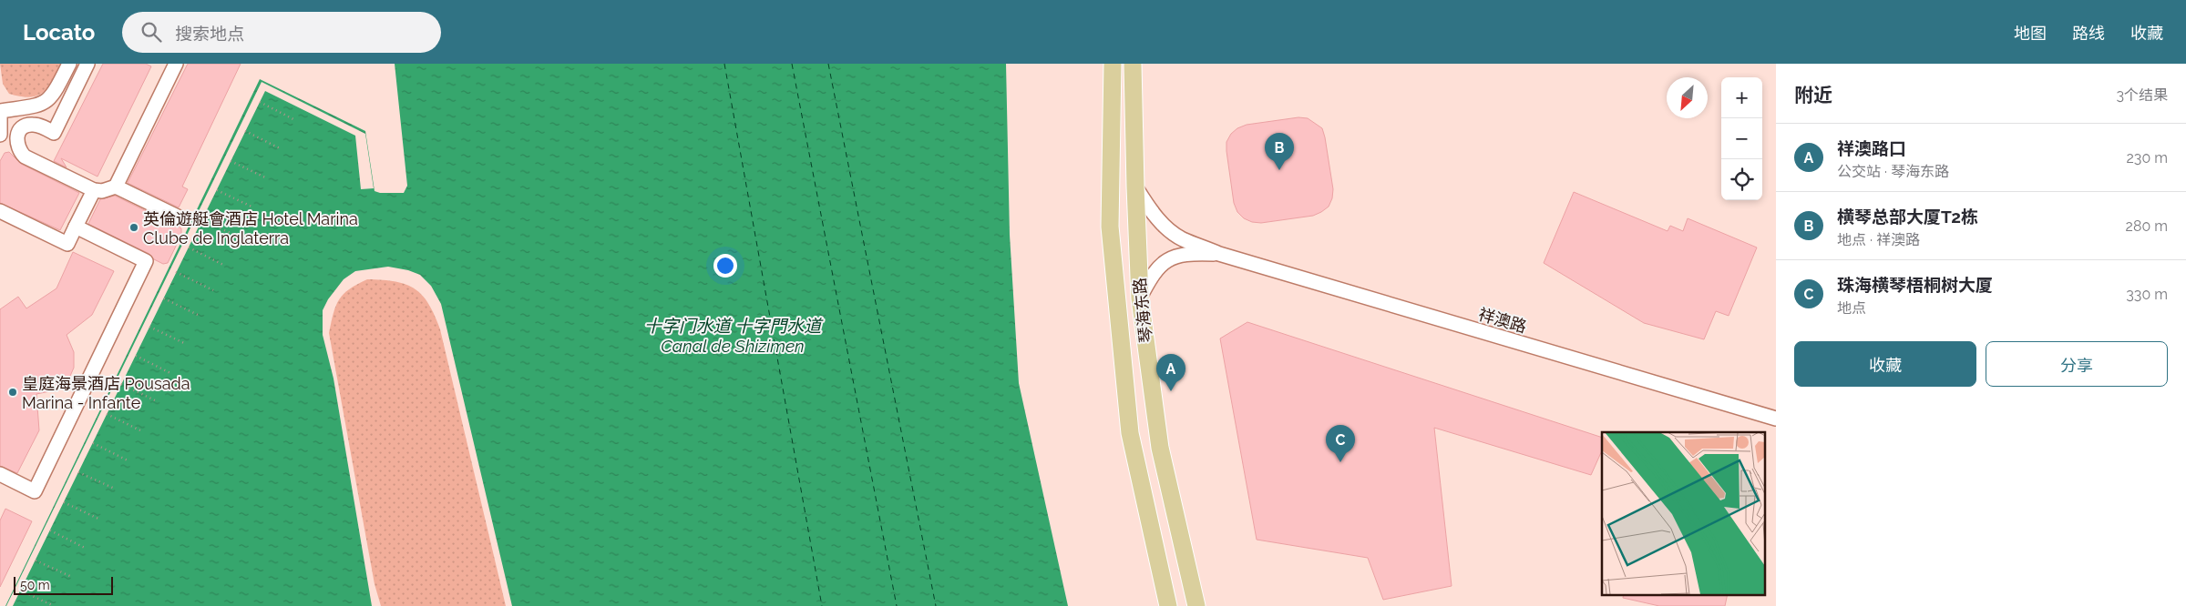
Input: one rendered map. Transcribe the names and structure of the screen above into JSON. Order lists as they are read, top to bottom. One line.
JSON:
{"streets":{"main road":["琴海东路"],"street":["祥澳路"]},"crossings":[["琴海东路","祥澳路"]],"water":["十字门水道 十字門水道 Canal de Shizimen"],"places":["英倫遊艇會酒店 Hotel Marina Clube de Inglaterra","皇庭海景酒店 Pousada Marina - Infante"],"scale_bar":"50 m","north":"bottom left","page":{"header":"Locato","search":"搜索地点","nav":["地图","路线","收藏"],"heading":["附近","3个结果"],"map_buttons":["+","−"],"list":[{"mark":"A","name":"祥澳路口","note":"公交站 · 琴海东路","value":"230 m"},{"mark":"B","name":"横琴总部大厦T2栋","note":"地点 · 祥澳路","value":"280 m"},{"mark":"C","name":"珠海横琴梧桐树大厦","note":"地点","value":"330 m"}],"pins":["B","A","C"],"buttons":["收藏","分享"],"scale":"50 m"}}
